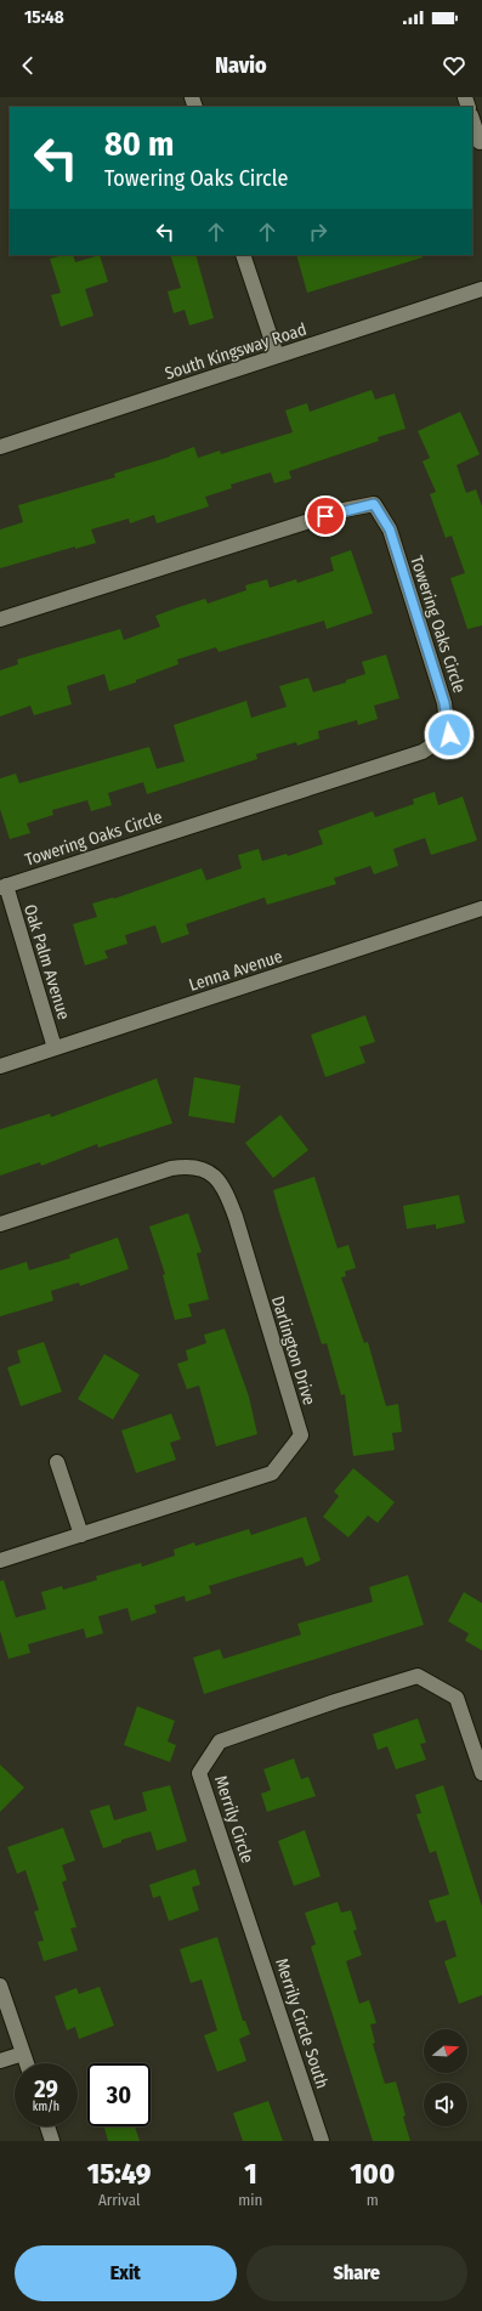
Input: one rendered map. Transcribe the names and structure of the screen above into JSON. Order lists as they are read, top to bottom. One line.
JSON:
{"streets":{"street":["South Kingsway Road","Towering Oaks Circle","Oak Palm Avenue","Lenna Avenue","Darlington Drive","Merrily Circle","Merrily Circle South"]},"crossings":[["Towering Oaks Circle","Oak Palm Avenue"],["Oak Palm Avenue","Lenna Avenue"],["Merrily Circle","Merrily Circle South"]],"north":"right","page":{"status":"15:48","header":"Navio","turn":["80 m","Towering Oaks Circle"],"speed":"29 km/h","limit":"30","eta":["15:49","Arrival","1","min","100","m"],"buttons":["Exit","Share"]}}
